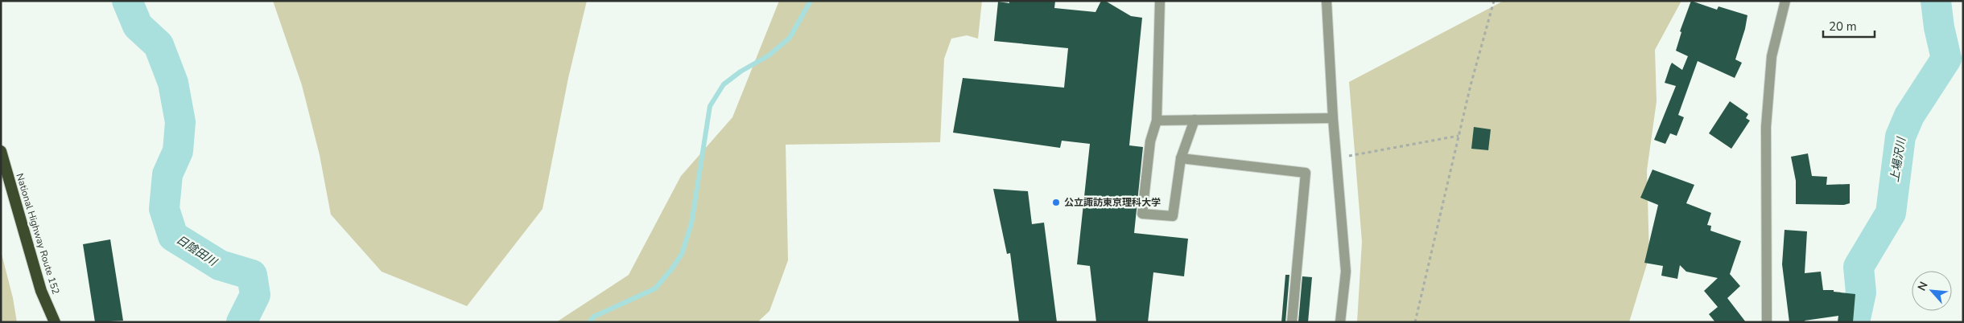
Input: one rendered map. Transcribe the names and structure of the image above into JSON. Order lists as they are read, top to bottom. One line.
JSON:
{"streets":{"highway":["National Highway Route 152"]},"water":["上場沢川","日陰田川"],"places":["公立諏訪東京理科大学"],"scale_bar":"20 m","north":"top left"}
